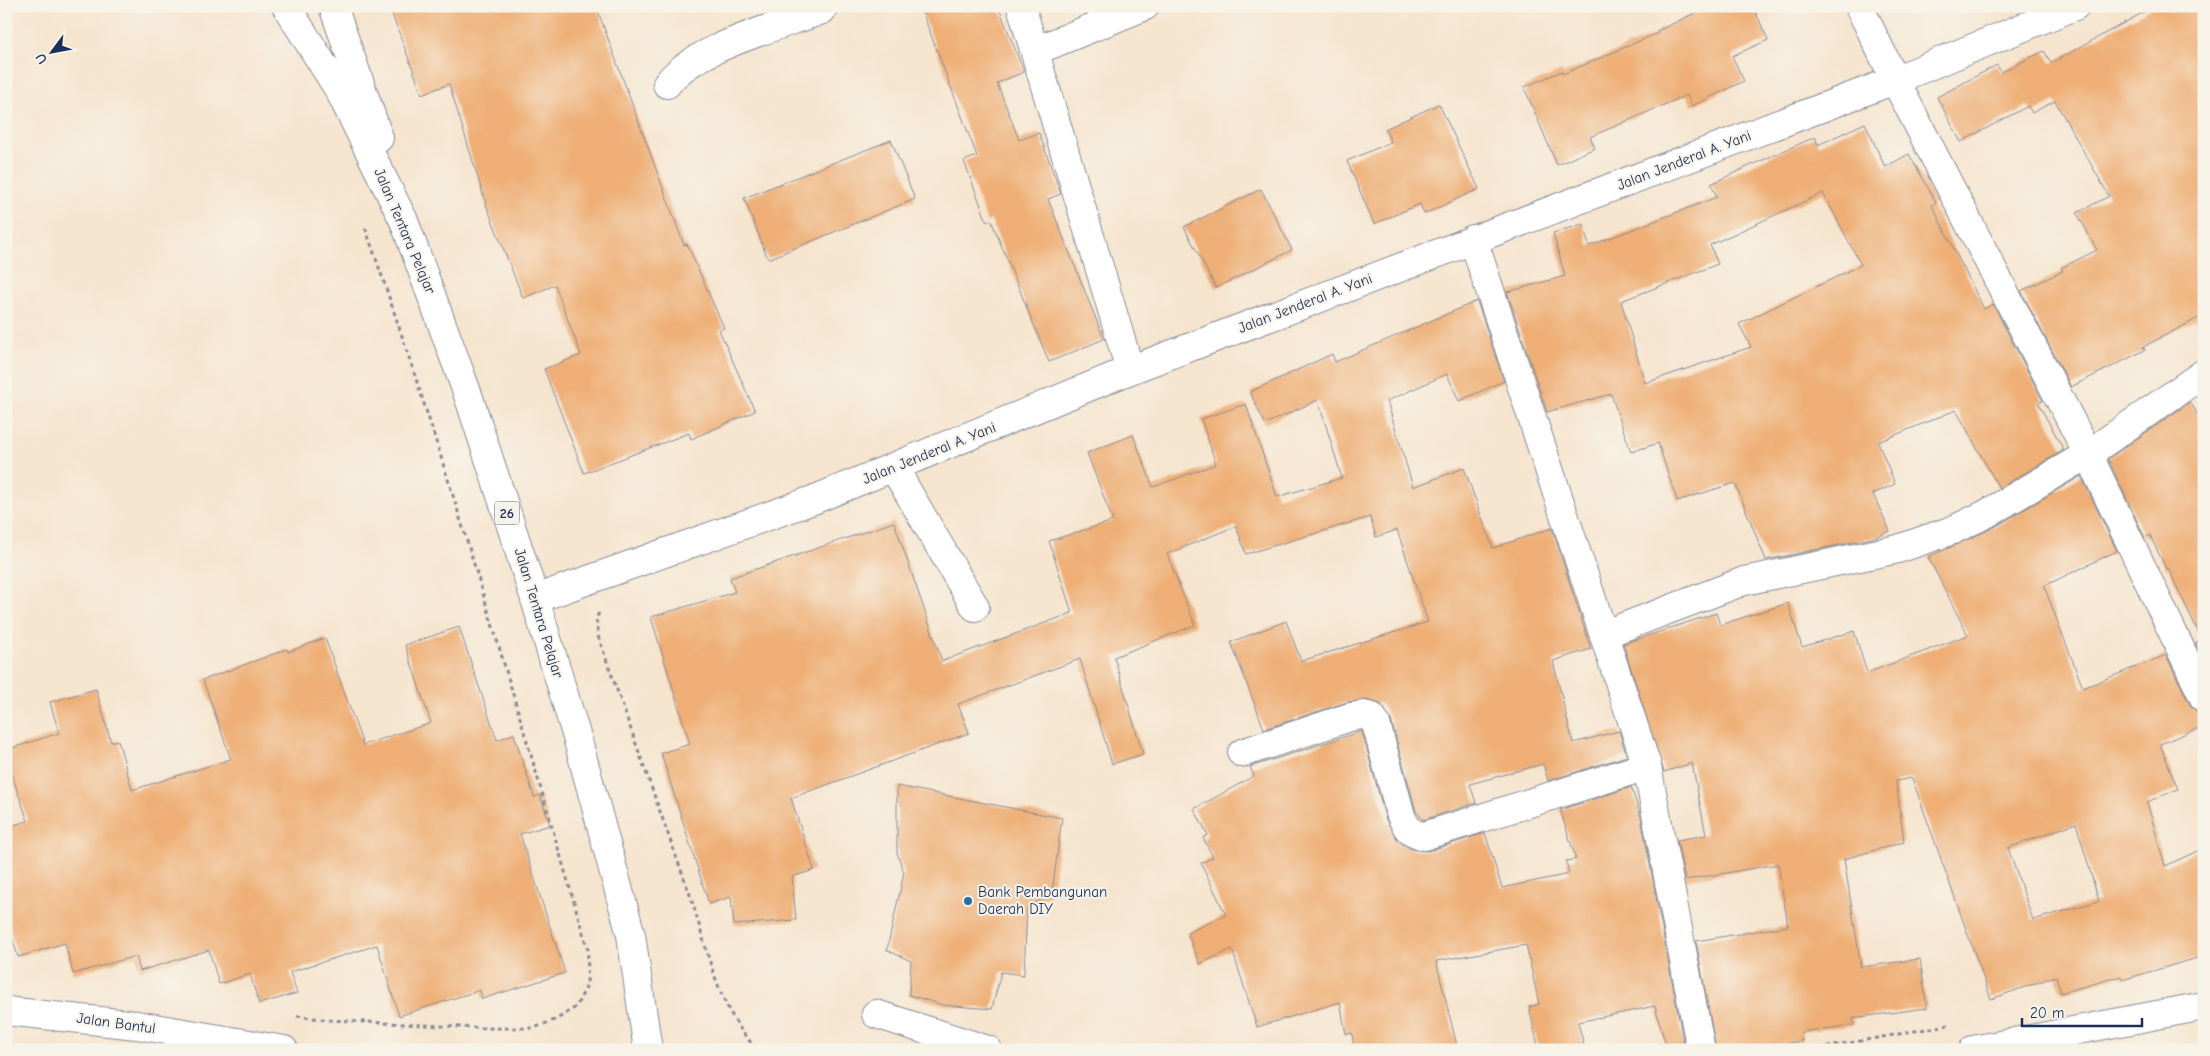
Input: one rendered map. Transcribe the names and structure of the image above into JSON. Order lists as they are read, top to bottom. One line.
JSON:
{"streets":{"street":["Jalan Jenderal A. Yani","Jalan Tentara Pelajar","26","Jalan Bantul"]},"crossings":[["Jalan Jenderal A. Yani","Jalan Tentara Pelajar"]],"places":["Bank Pembangunan Daerah DIY"],"scale_bar":"20 m","north":"bottom left"}
